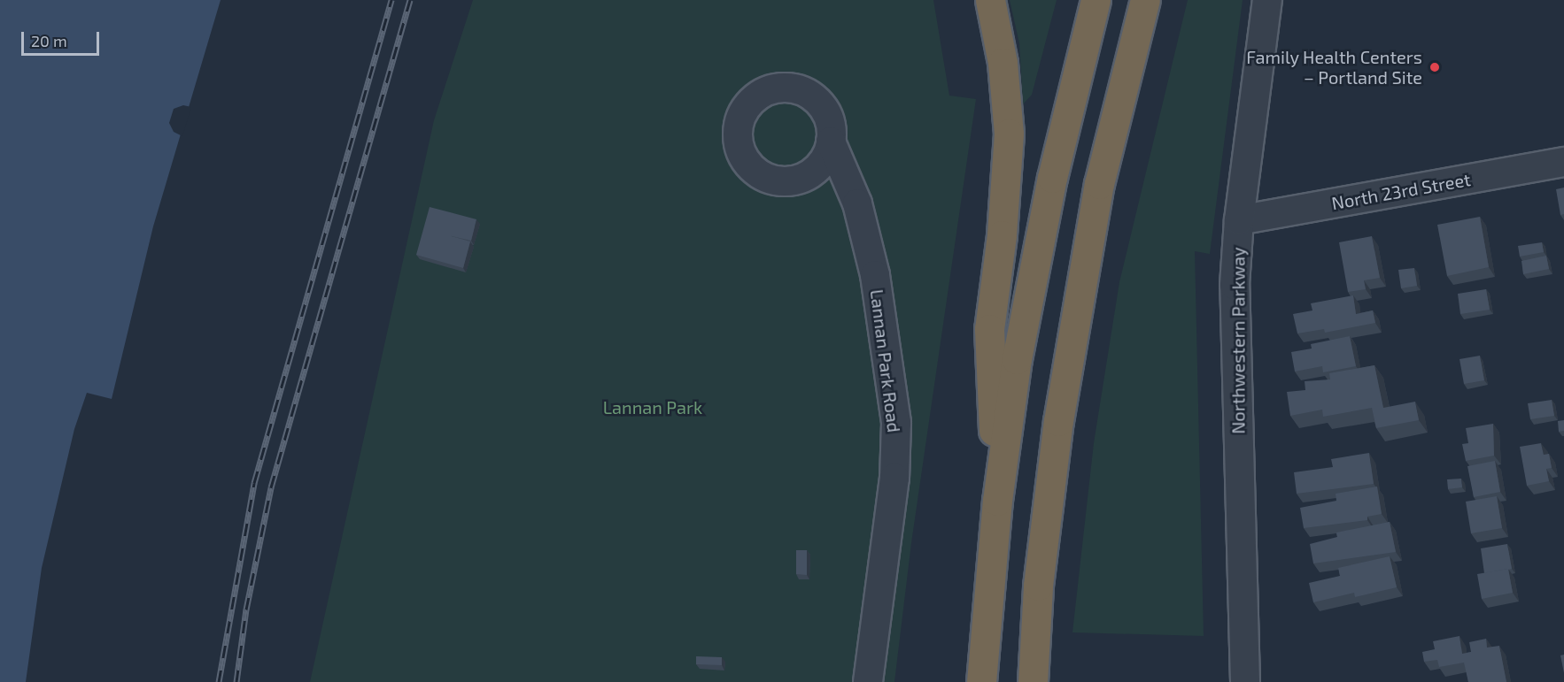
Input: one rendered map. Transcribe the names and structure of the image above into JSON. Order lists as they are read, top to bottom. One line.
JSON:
{"streets":{"street":["North 23rd Street","Northwestern Parkway","Lannan Park Road"]},"crossings":[["North 23rd Street","Northwestern Parkway"]],"parks":["Lannan Park"],"places":["Family Health Centers – Portland Site"],"scale_bar":"20 m"}
